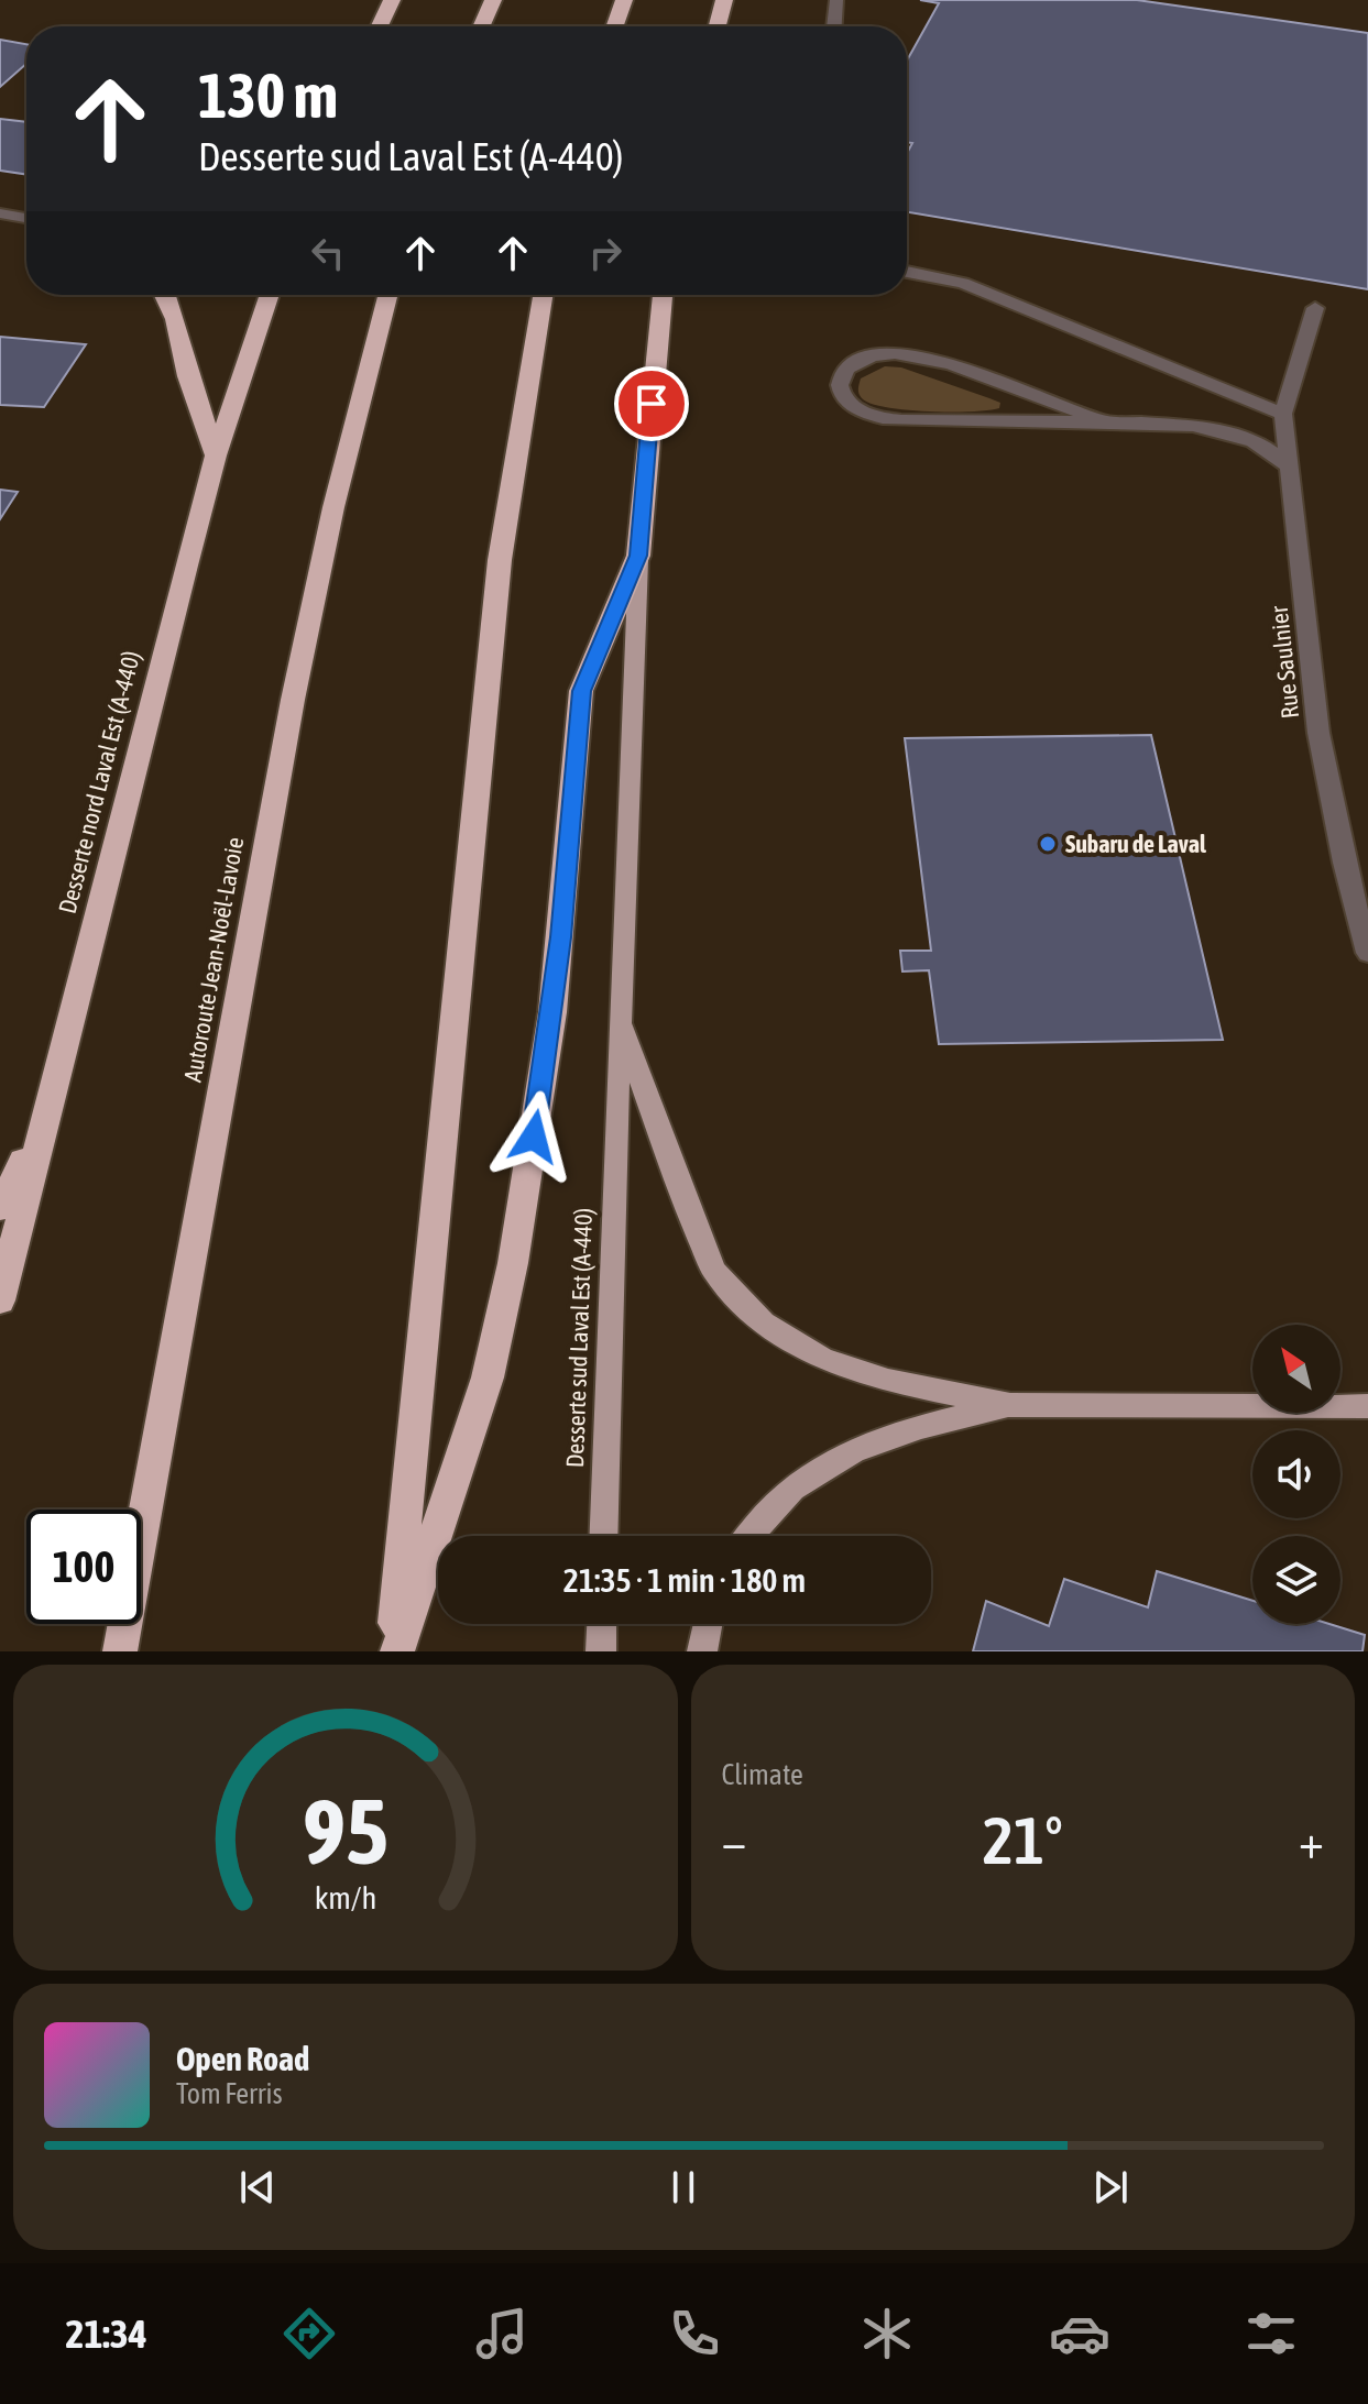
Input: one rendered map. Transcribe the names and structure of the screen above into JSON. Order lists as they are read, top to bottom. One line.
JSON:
{"streets":{"highway":["Desserte nord Laval Est (A-440)","Autoroute Jean-Noël-Lavoie","Desserte sud Laval Est (A-440)"],"street":["Rue Saulnier"]},"places":["Subaru de Laval"],"north":"top left","page":{"turn":["130 m","Desserte sud Laval Est (A-440)"],"limit":"100","trip":"21:35 · 1 min · 180 m","tile":"Climate","heat":["−","21°","+"],"song":["Open Road","Tom Ferris"],"tabs":"21:34","gauge":["95","km/h"]}}
